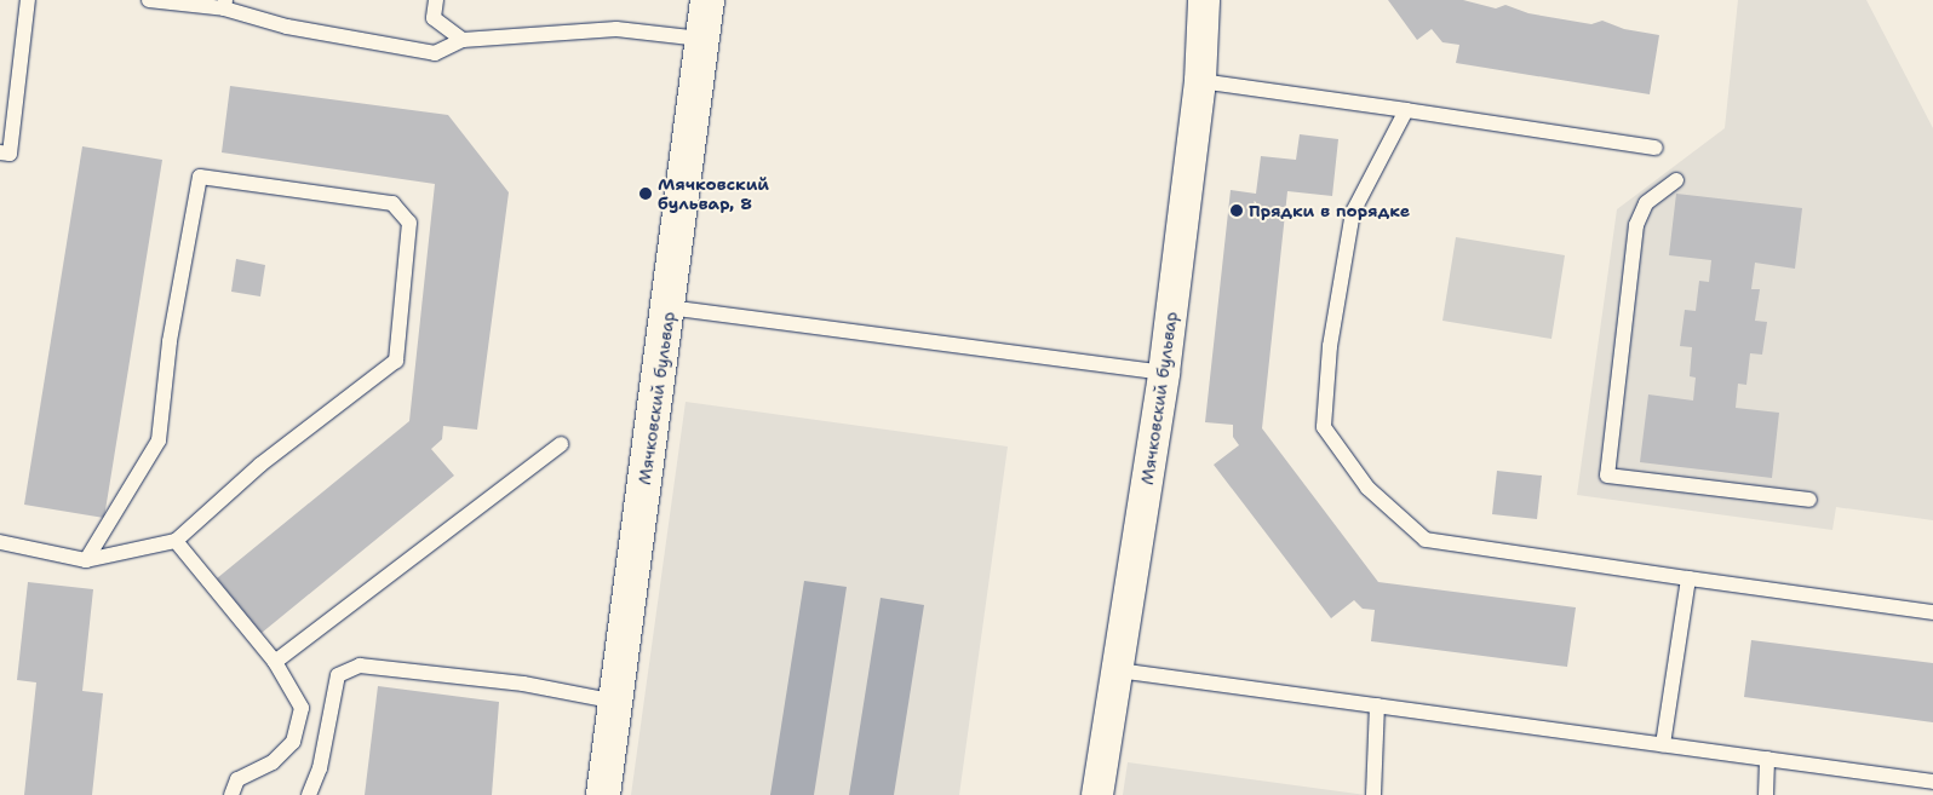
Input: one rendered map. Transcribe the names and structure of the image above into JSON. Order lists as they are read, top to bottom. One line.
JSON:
{"streets":{"street":["Мячковский бульвар"]},"places":["Мячковский бульвар, 8","Прядки в порядке"]}
